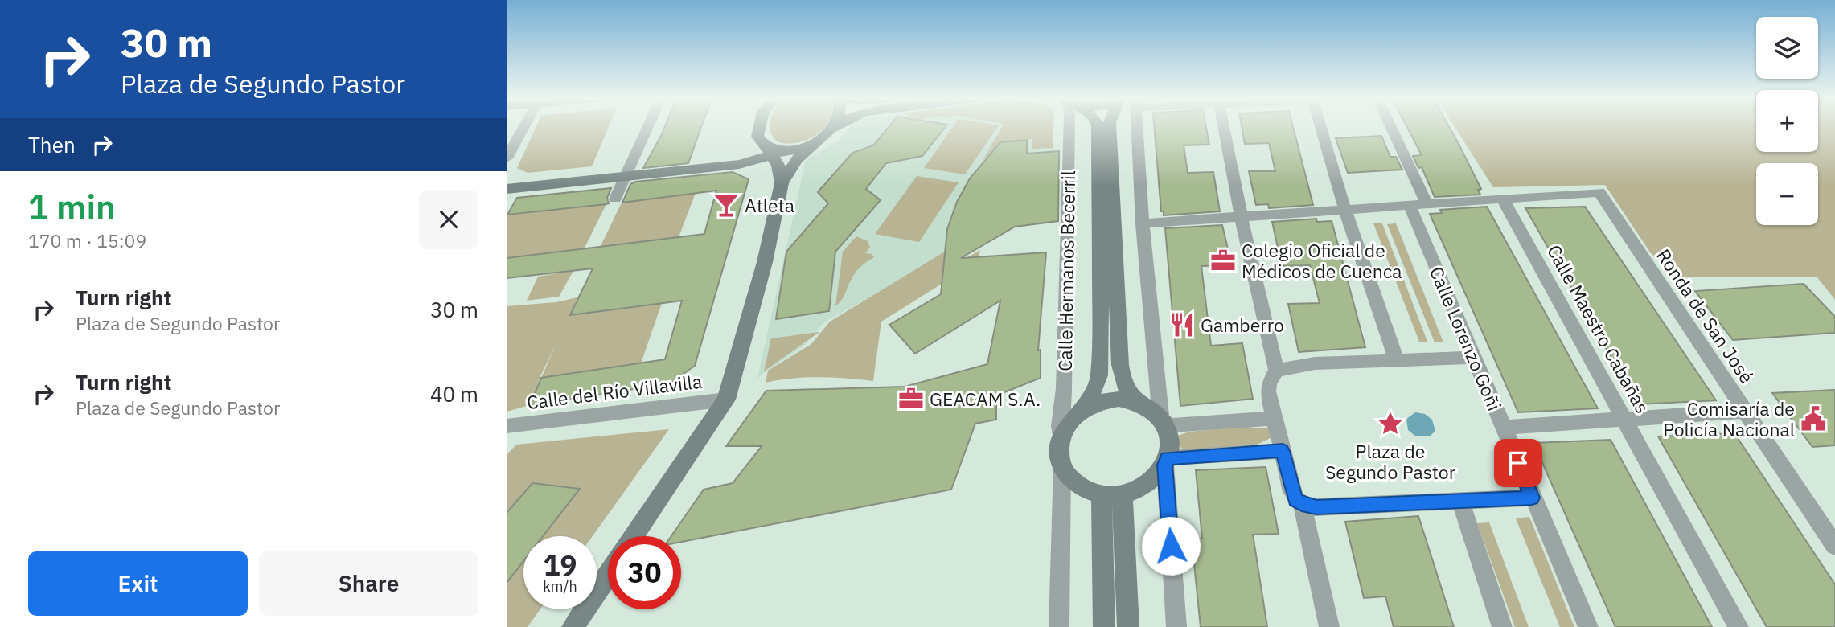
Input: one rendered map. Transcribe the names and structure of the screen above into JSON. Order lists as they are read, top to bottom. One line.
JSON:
{"streets":{"street":["Calle Hermanos Becerril","Ronda de San José","Calle Maestro Cabañas","Calle Lorenzo Goñi","Calle del Río Villavilla"]},"crossings":[["Ronda de San José","Calle Maestro Cabañas"]],"places":{"bar":["Atleta"],"office":["Colegio Oficial de Médicos de Cuenca","GEACAM S.A."],"restaurant":["Gamberro"],"public building":["Comisaría de Policía Nacional"],"place":["Plaza de Segundo Pastor"]},"page":{"turn":["30 m","Plaza de Segundo Pastor"],"map_buttons":["+","−"],"then":"Then","heading":["1 min","170 m · 15:09"],"list":[{"name":"Turn right","note":"Plaza de Segundo Pastor","value":"30 m"},{"name":"Turn right","note":"Plaza de Segundo Pastor","value":"40 m"}],"speed":"19 km/h","limit":"30","buttons":["Exit","Share"]}}
